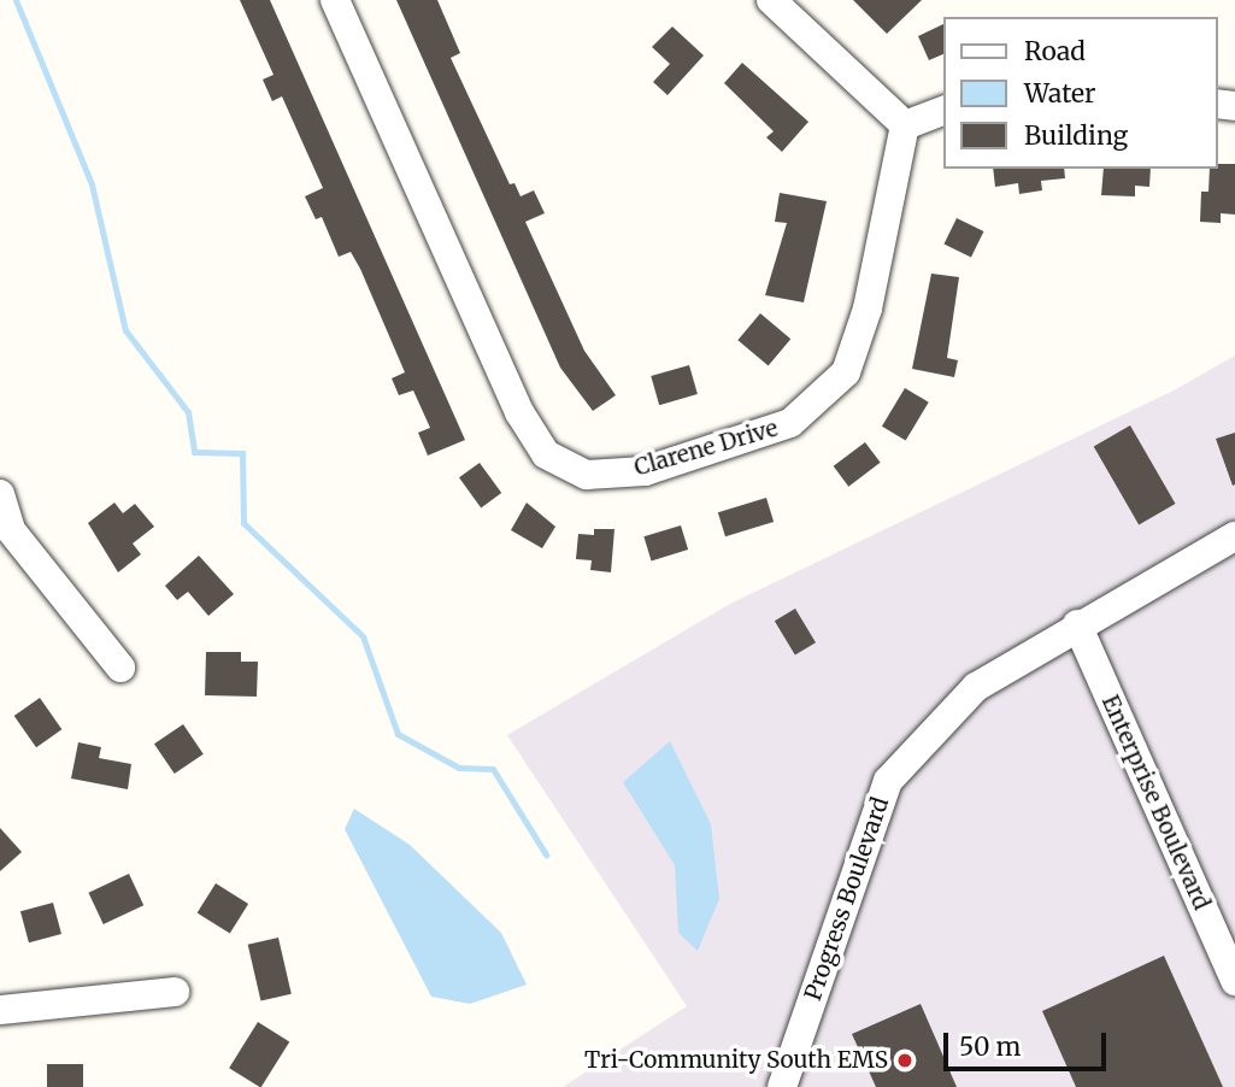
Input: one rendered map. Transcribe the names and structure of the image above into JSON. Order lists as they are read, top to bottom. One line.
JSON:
{"streets":{"street":["Clarene Drive","Enterprise Boulevard","Progress Boulevard"]},"crossings":[["Enterprise Boulevard","Progress Boulevard"]],"places":["Tri-Community South EMS"],"legend":["Road","Water","Building"],"scale_bar":"50 m"}
